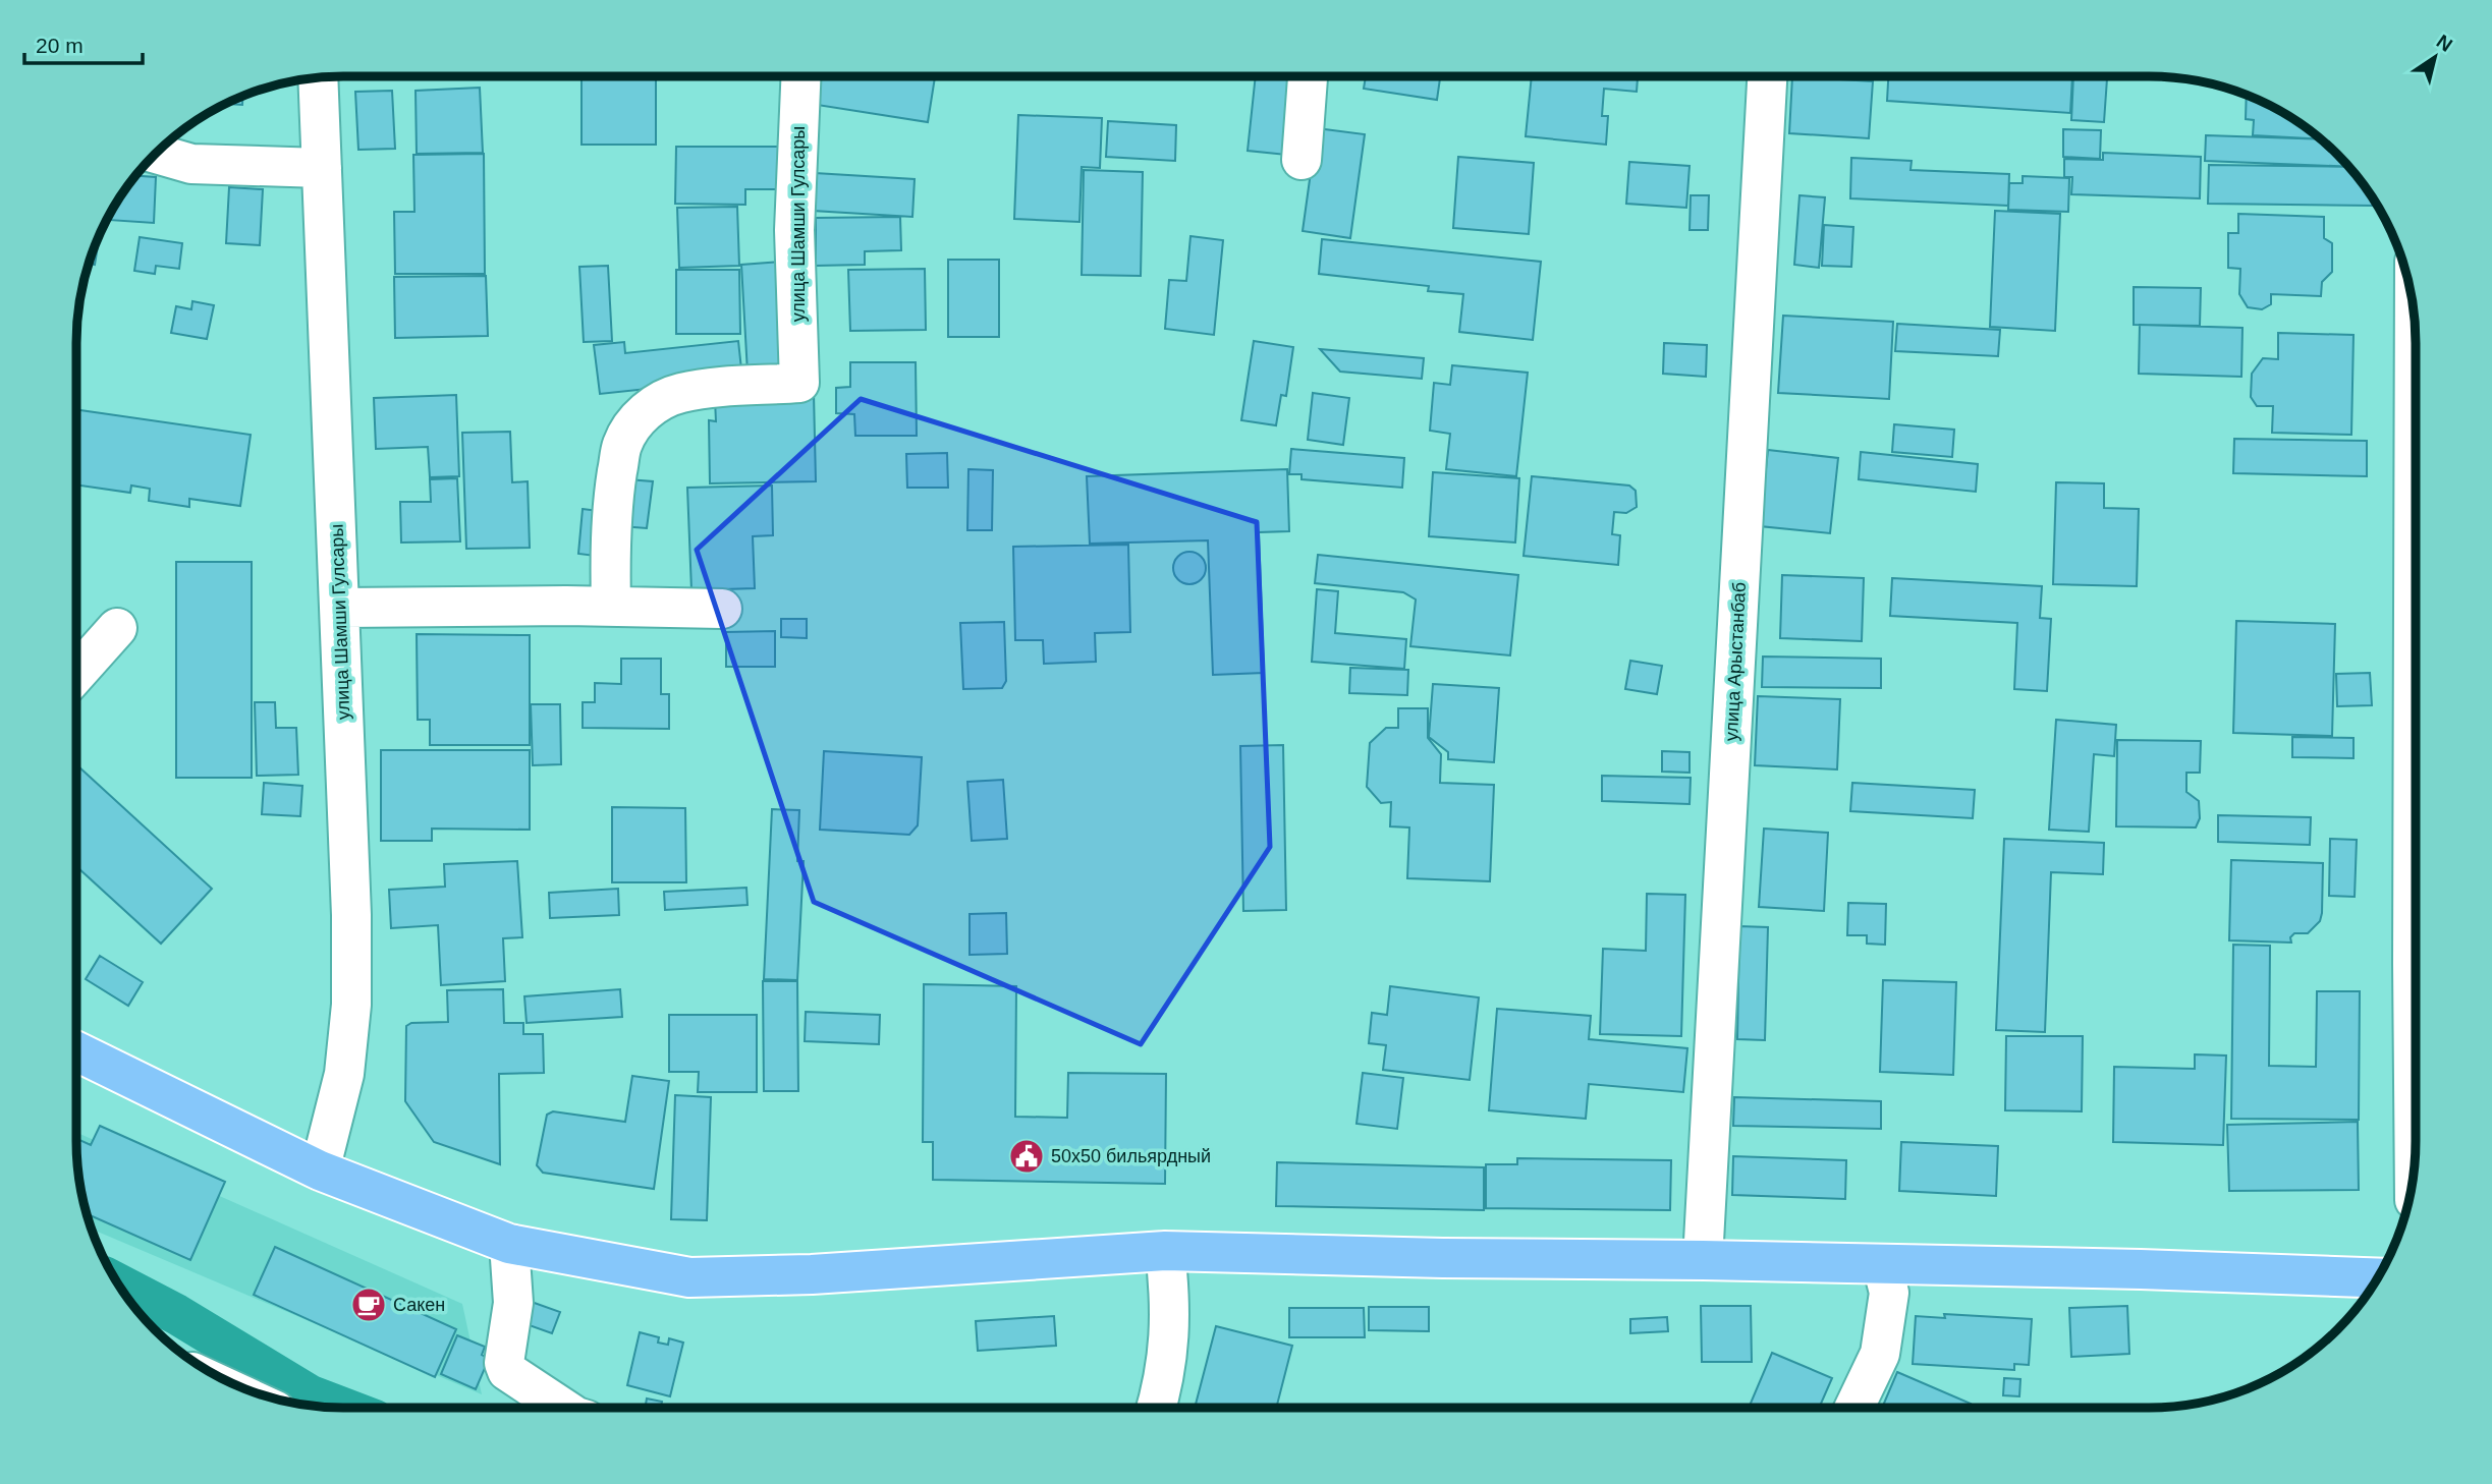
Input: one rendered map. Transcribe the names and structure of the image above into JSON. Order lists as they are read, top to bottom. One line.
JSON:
{"streets":{"street":["улица Шамши Гулсары","улица Арыстанбаб"]},"places":{"public building":["50х50 бильярдный"],"cafe":["Сакен"]},"scale_bar":"20 m","north":"top right"}
